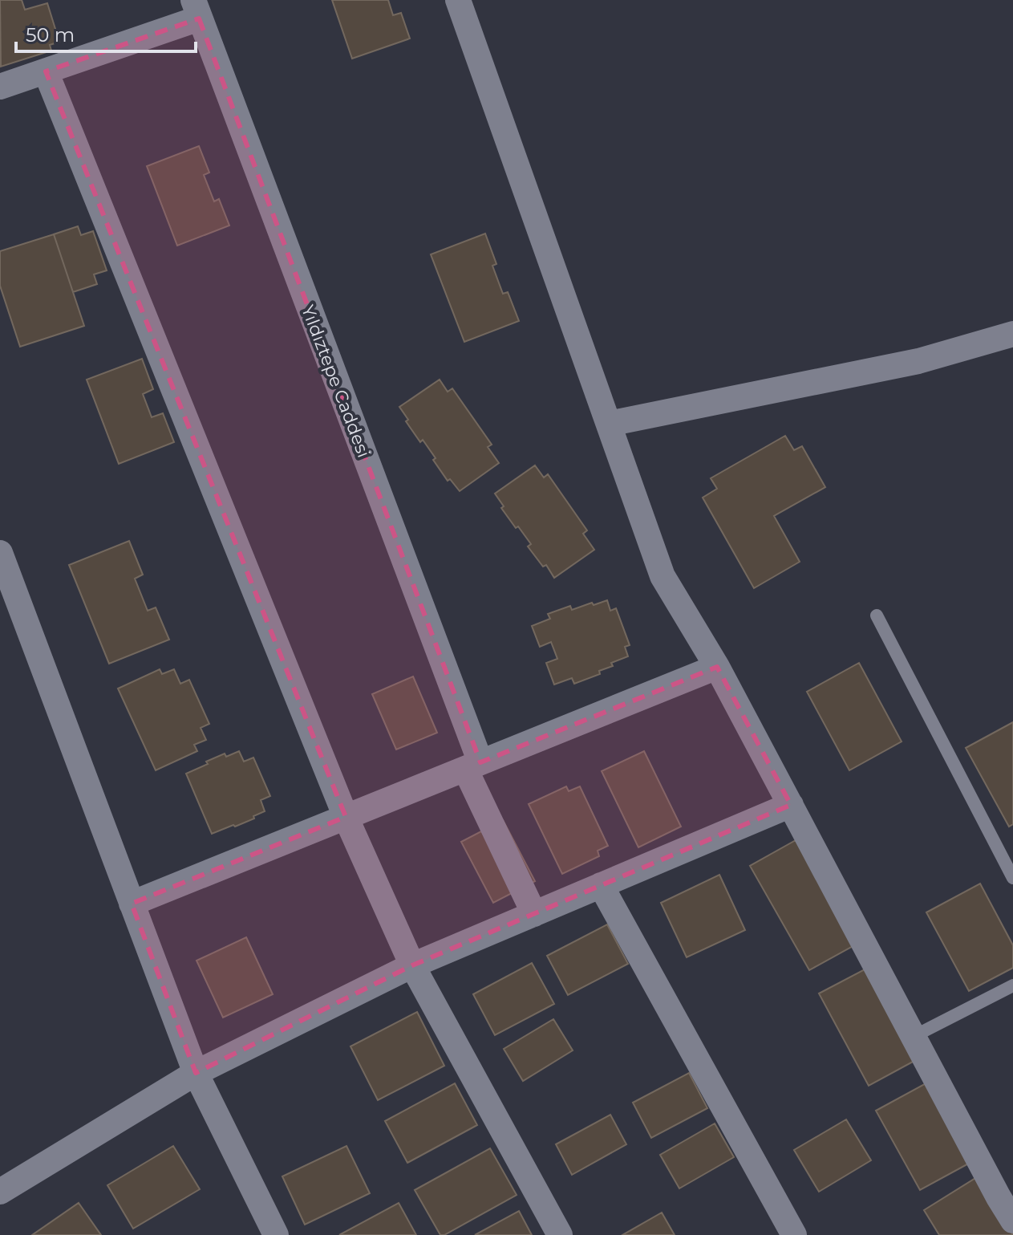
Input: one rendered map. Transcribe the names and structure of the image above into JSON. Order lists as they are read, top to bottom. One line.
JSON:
{"streets":{"street":["Yıldıztepe Caddesi"]},"scale_bar":"50 m"}
